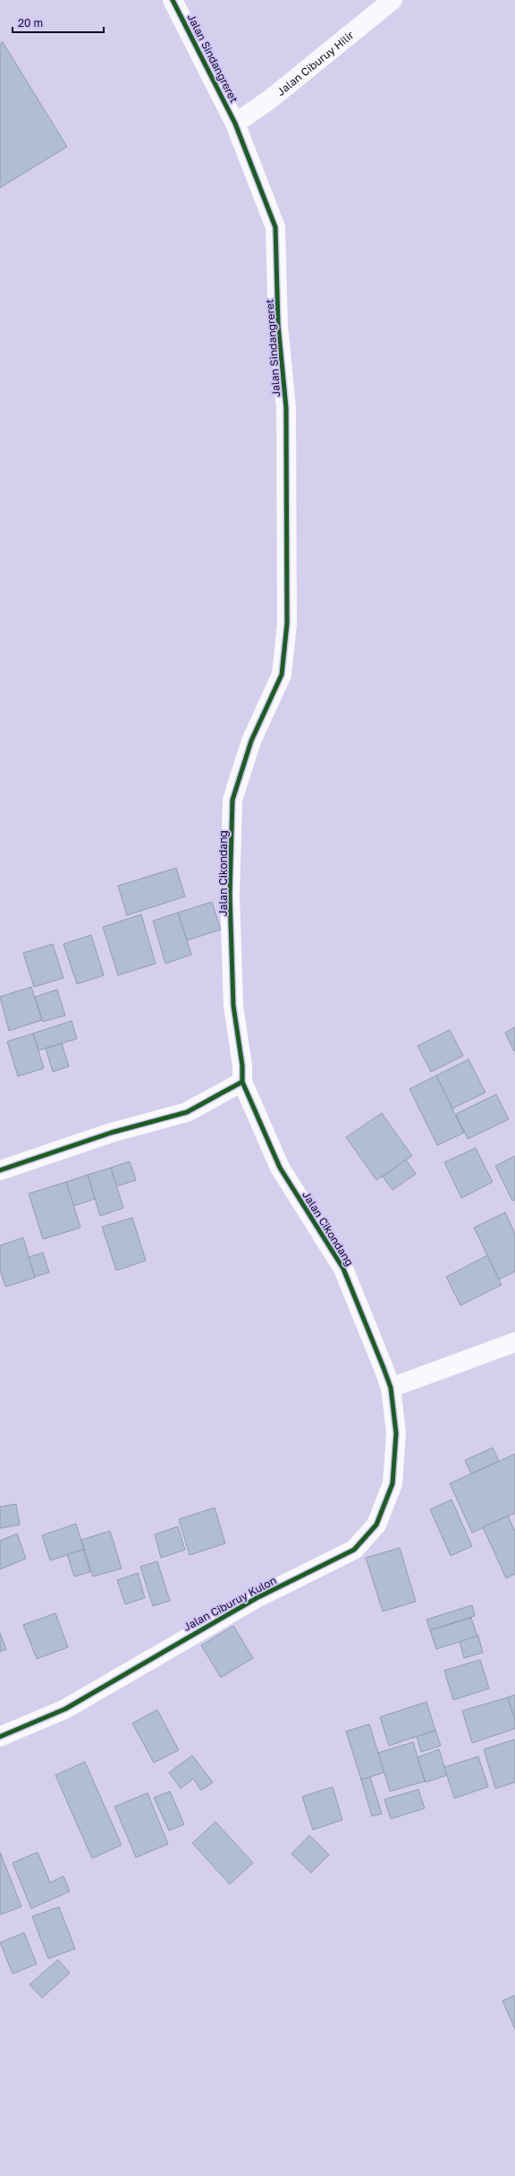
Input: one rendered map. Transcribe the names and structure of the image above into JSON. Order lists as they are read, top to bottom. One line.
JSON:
{"streets":{"street":["Jalan Sindangreret","Jalan Ciburuy Hilir","Jalan Cikondang","Jalan Ciburuy Kulon"]},"crossings":[["Jalan Sindangreret","Jalan Ciburuy Hilir"],["Jalan Sindangreret","Jalan Cikondang"],["Jalan Cikondang","Jalan Ciburuy Kulon"]],"scale_bar":"20 m"}
